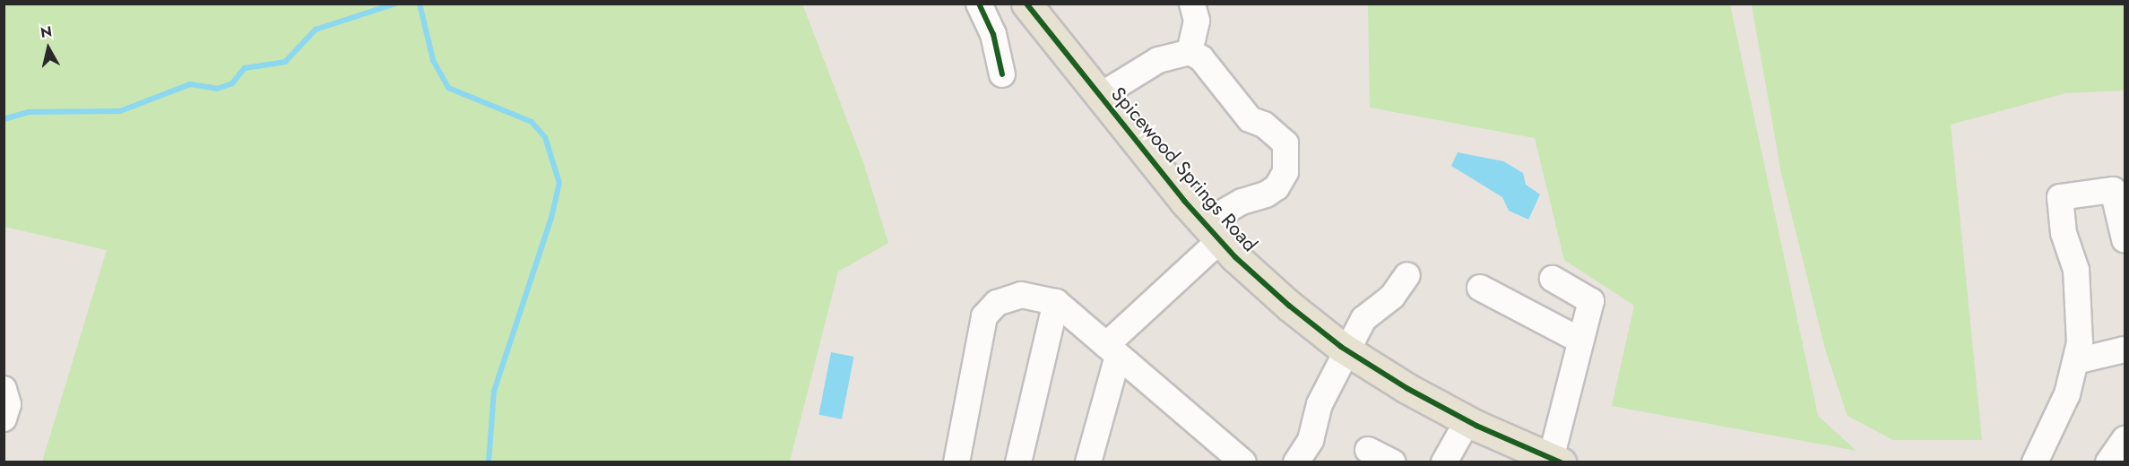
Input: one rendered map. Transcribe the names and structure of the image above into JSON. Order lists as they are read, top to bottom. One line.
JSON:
{"streets":{"main road":["Spicewood Springs Road"]},"north":"top"}
